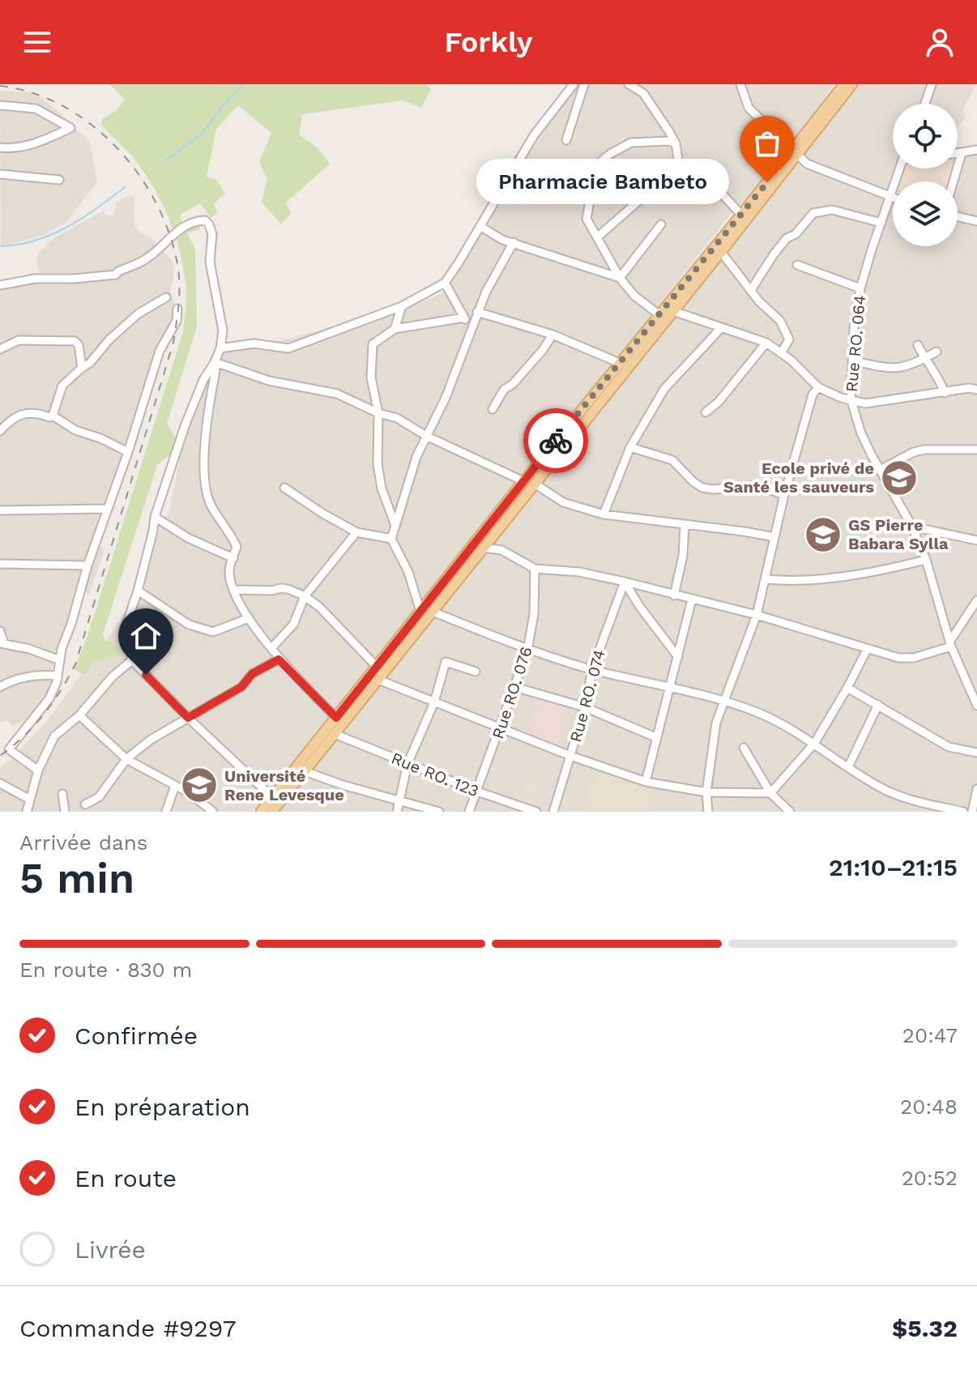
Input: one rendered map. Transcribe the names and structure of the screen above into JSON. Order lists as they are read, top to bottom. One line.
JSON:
{"streets":{"street":["Rue RO. 064","Rue RO. 076","Rue RO. 074","Rue RO. 123"]},"crossings":[["Rue RO. 076","Rue RO. 123"]],"places":{"other":["Pharmacie Bambeto"],"school or university":["Ecole privé de Santé les sauveurs","GS Pierre Babara Sylla","Université Rene Levesque"]},"page":{"header":"Forkly","bubble":"Pharmacie Bambeto","heading":["5 min","Arrivée dans","21:10–21:15"],"panel":["Commande #9297","$5.32"],"bar":"En route · 830 m","list":[["Confirmée","20:47"],["En préparation","20:48"],["En route","20:52"],"Livrée"]}}
